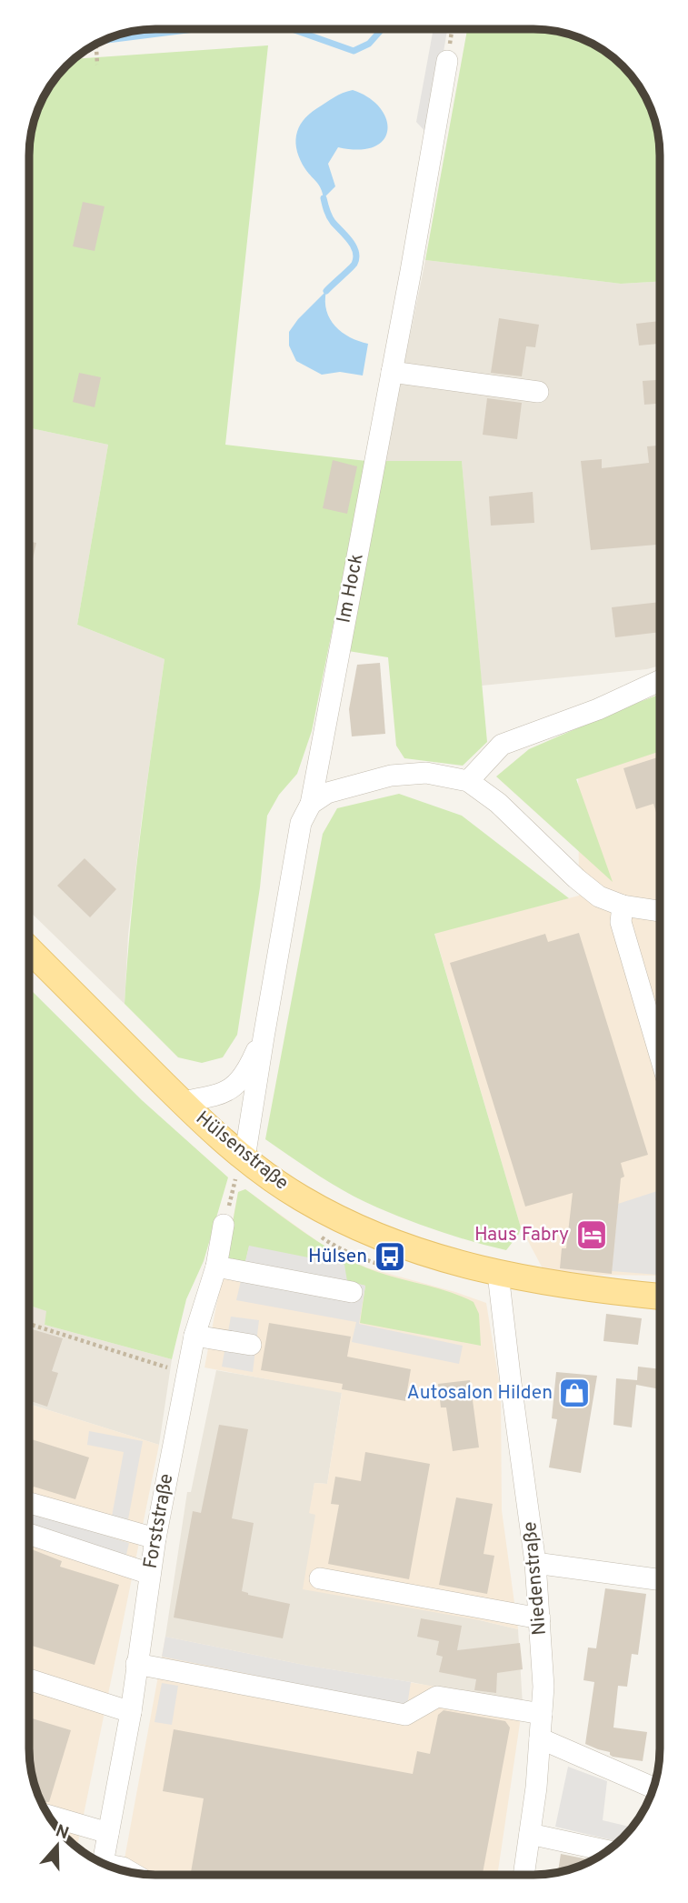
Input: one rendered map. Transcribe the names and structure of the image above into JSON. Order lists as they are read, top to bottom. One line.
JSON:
{"streets":{"main road":["Hülsenstraße"],"street":["Im Hock","Forststraße","Niedenstraße"]},"crossings":[["Im Hock","Hülsenstraße"],["Hülsenstraße","Niedenstraße"]],"places":{"hotel":["Haus Fabry"],"bus stop":["Hülsen"],"shop":["Autosalon Hilden"]},"north":"top"}
